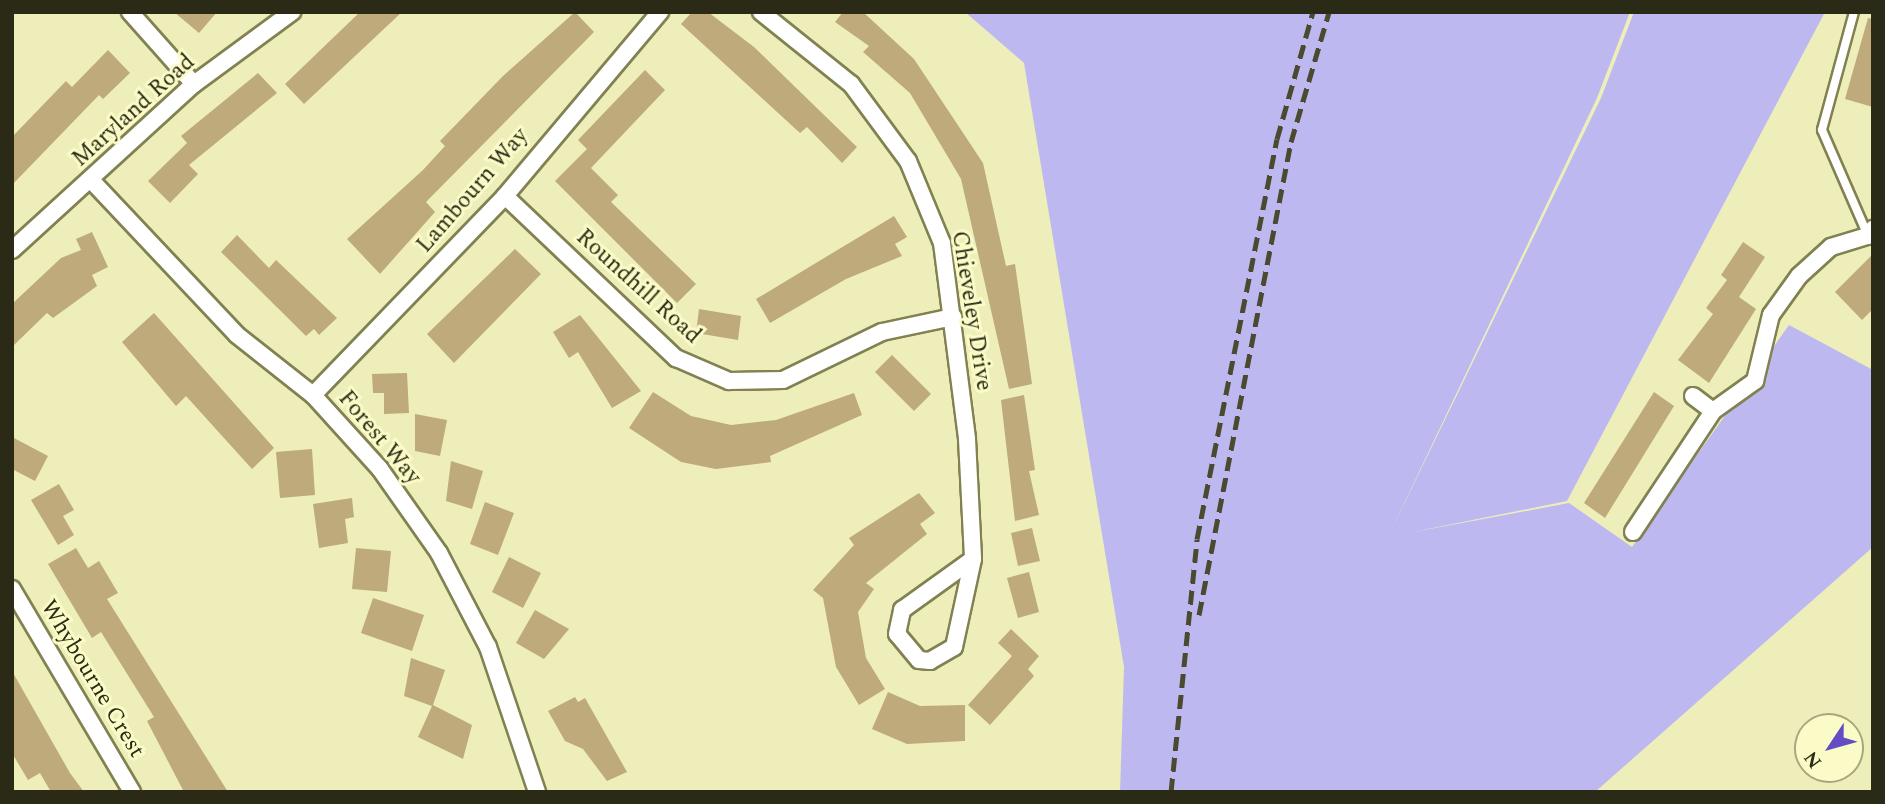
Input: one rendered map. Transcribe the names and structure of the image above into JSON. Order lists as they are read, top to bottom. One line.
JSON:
{"streets":{"street":["Maryland Road","Lambourn Way","Roundhill Road","Chieveley Drive","Forest Way","Whybourne Crest"]},"crossings":[["Maryland Road","Forest Way"],["Lambourn Way","Roundhill Road"],["Lambourn Way","Forest Way"],["Roundhill Road","Chieveley Drive"]],"north":"bottom left"}
